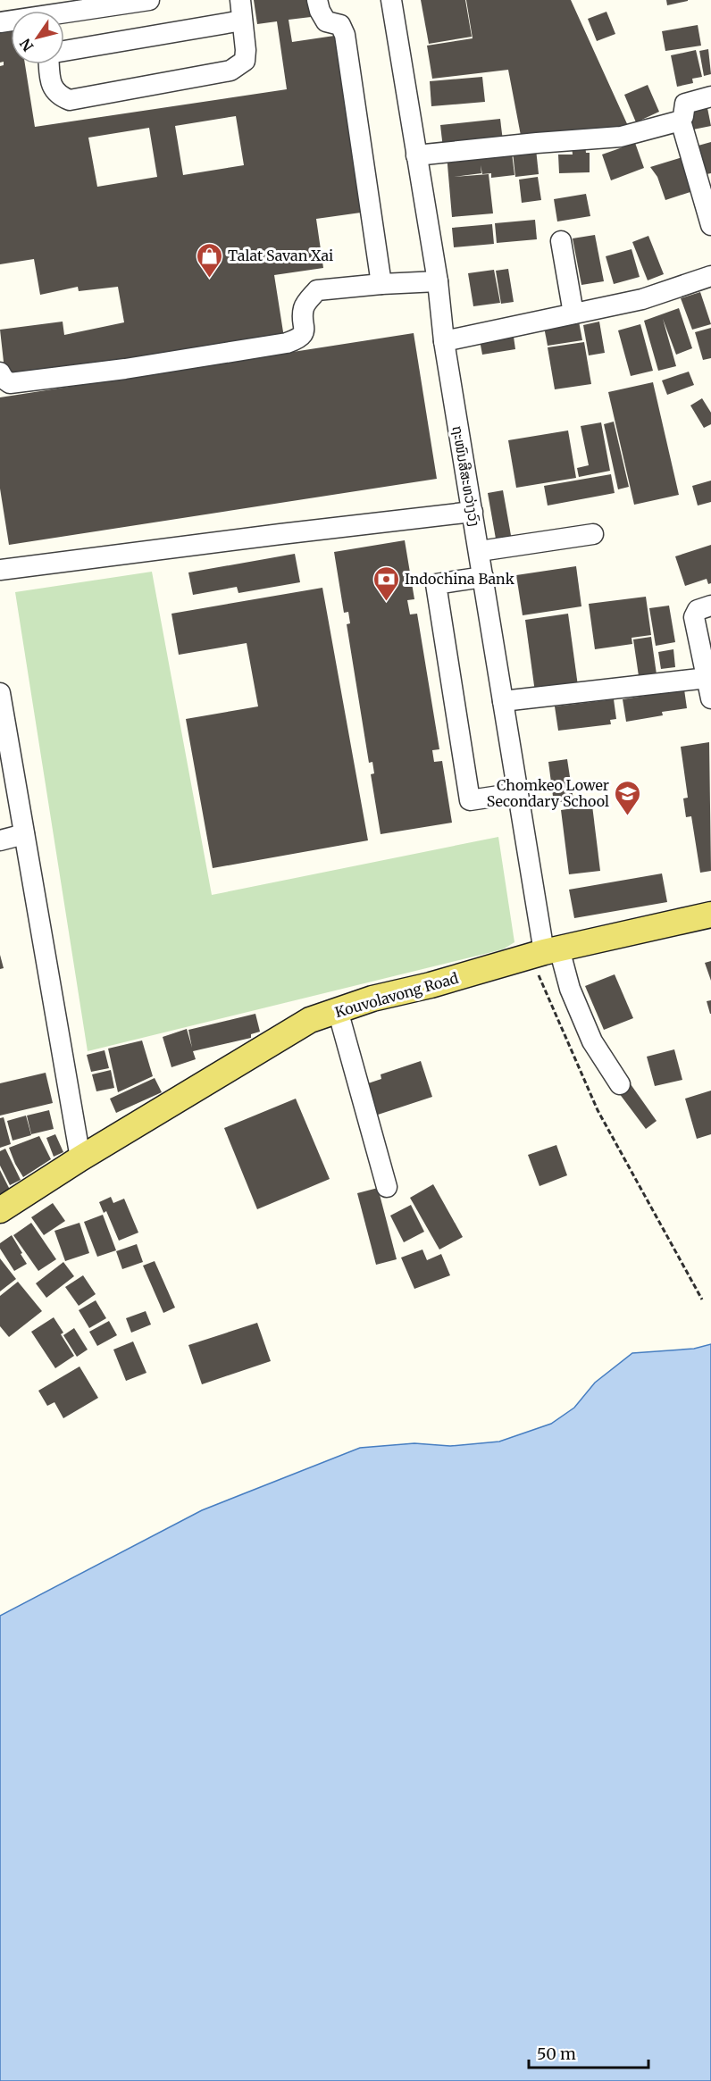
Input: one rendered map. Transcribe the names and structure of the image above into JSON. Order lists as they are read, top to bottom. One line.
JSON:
{"streets":{"main road":["Kouvolavong Road"],"street":["ຖະໜົນສີສະຫວ່າງວົງ"]},"crossings":[["ຖະໜົນສີສະຫວ່າງວົງ","Kouvolavong Road"]],"places":{"shop":["Talat Savan Xai"],"bank":["Indochina Bank"],"school or university":["Chomkeo Lower Secondary School"]},"scale_bar":"50 m","north":"bottom left"}
